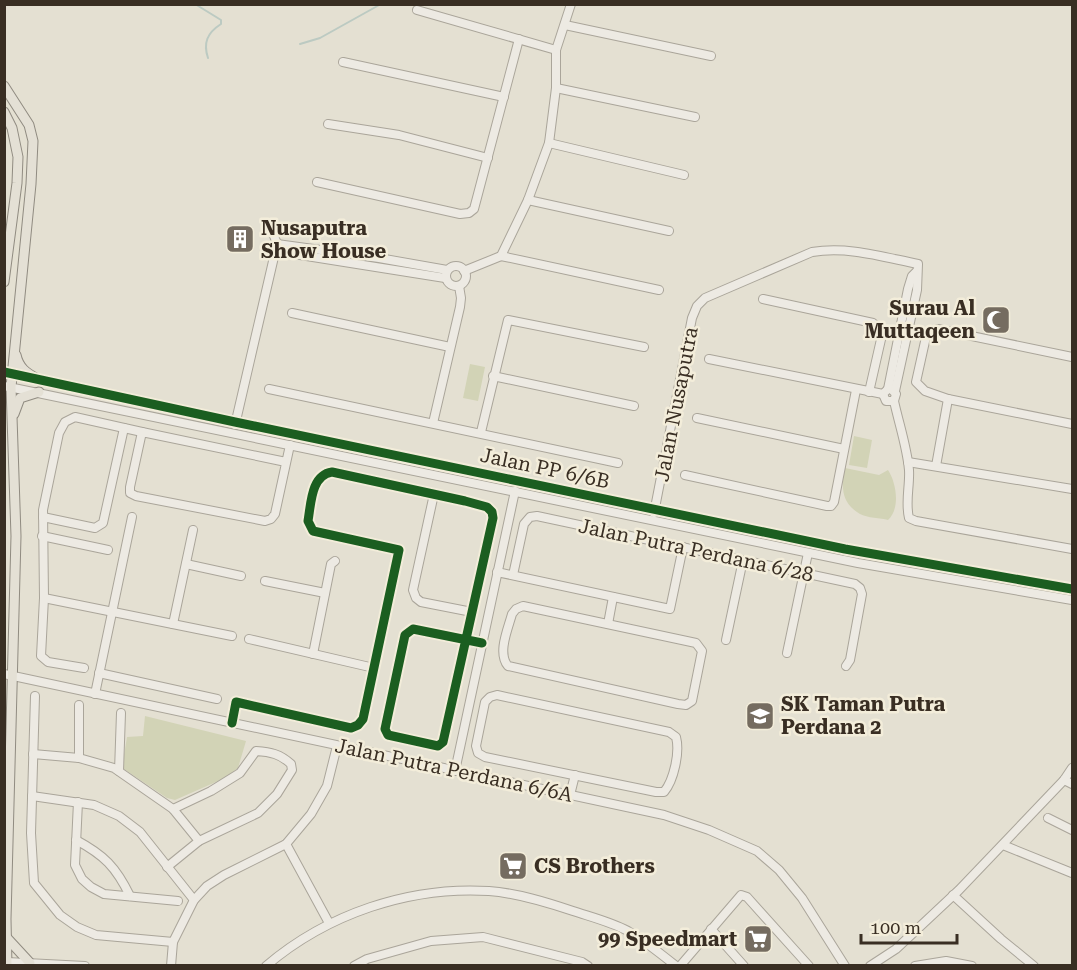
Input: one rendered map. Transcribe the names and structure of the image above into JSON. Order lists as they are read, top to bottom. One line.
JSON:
{"streets":{"street":["Jalan Nusaputra","Jalan PP 6/6B","Jalan Putra Perdana 6/28","Jalan Putra Perdana 6/6A"]},"crossings":[["Jalan Nusaputra","Jalan PP 6/6B"]],"places":{"building":["Nusaputra Show House"],"mosque":["Surau Al Muttaqeen"],"school or university":["SK Taman Putra Perdana 2"],"supermarket":["CS Brothers","99 Speedmart"]},"scale_bar":"100 m"}
